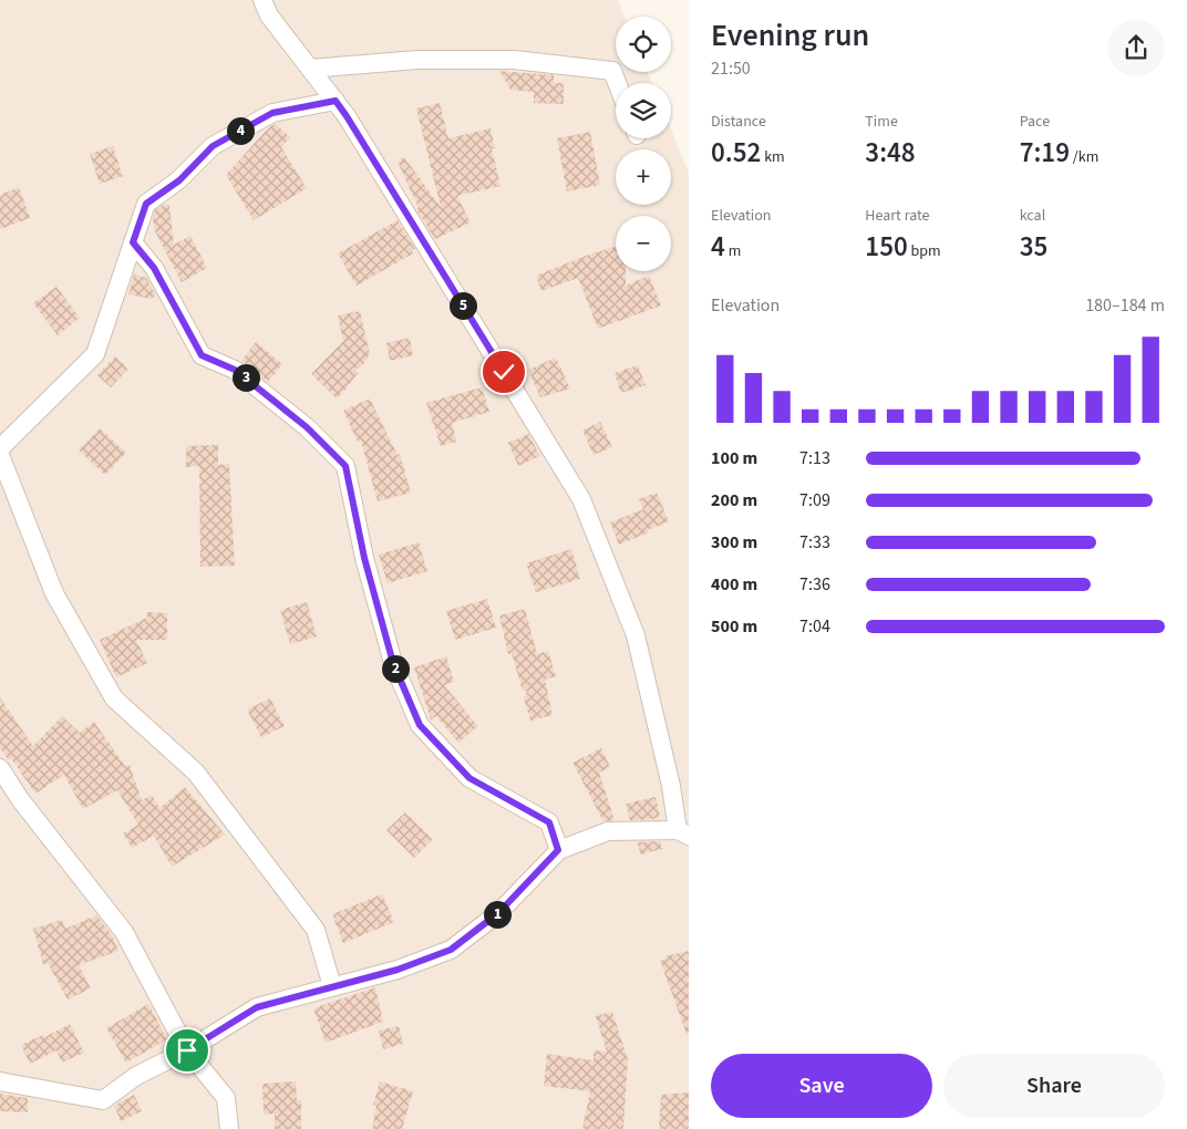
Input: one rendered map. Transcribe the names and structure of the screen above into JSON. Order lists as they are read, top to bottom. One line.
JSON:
{"page":{"heading":["Evening run","21:50"],"map_buttons":["+","−"],"stats":[["Distance","0.52 km"],["Time","3:48"],["Pace","7:19 /km"],["Elevation","4 m"],["Heart rate","150 bpm"],["kcal","35"]],"pins":["4","5","3","2","1"],"chart":["Elevation","180–184 m"],"list":[{"name":"100 m","note":"7:13"},{"name":"200 m","note":"7:09"},{"name":"300 m","note":"7:33"},{"name":"400 m","note":"7:36"},{"name":"500 m","note":"7:04"}],"buttons":["Save","Share"]}}
